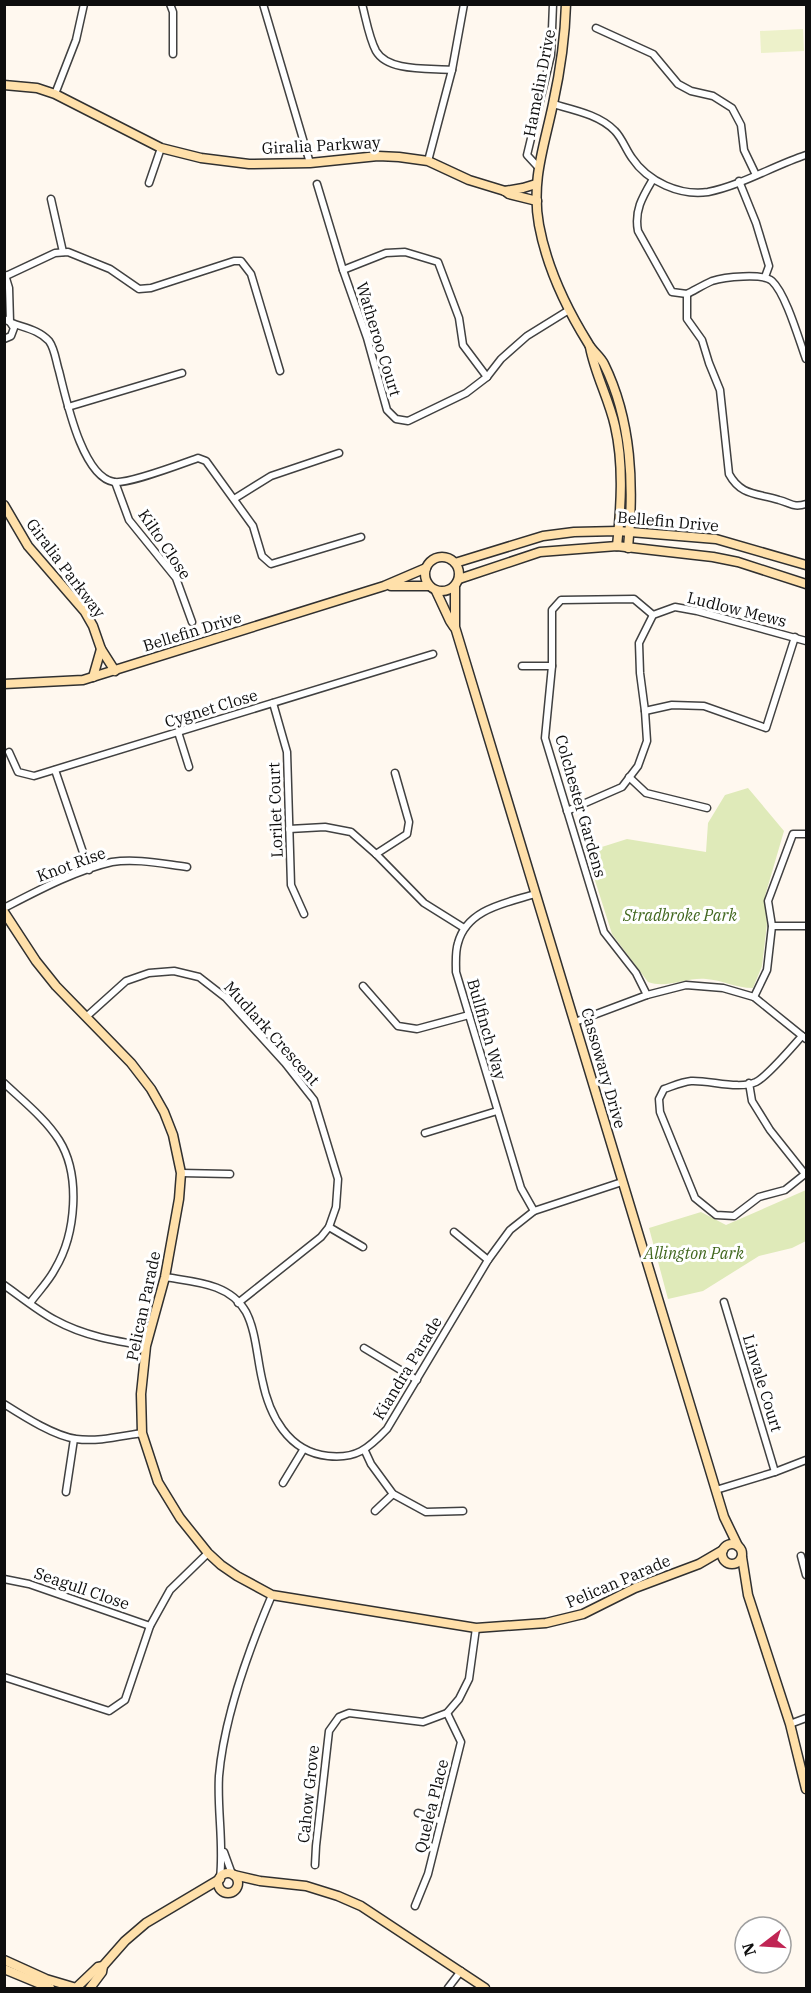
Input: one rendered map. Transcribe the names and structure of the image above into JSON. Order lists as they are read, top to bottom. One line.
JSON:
{"streets":{"street":["Hamelin Drive","Giralia Parkway","Watheroo Court","Bellefin Drive","Kilto Close","Ludlow Mews","Cygnet Close","Colchester Gardens","Lorilet Court","Knot Rise","Bullfinch Way","Mudlark Crescent","Cassowary Drive","Pelican Parade","Kiandra Parade","Linvale Court","Seagull Close","Cahow Grove","Quelea Place"]},"crossings":[["Hamelin Drive","Giralia Parkway"],["Hamelin Drive","Watheroo Court"],["Hamelin Drive","Bellefin Drive"],["Giralia Parkway","Bellefin Drive"],["Bellefin Drive","Cassowary Drive"],["Ludlow Mews","Colchester Gardens"],["Cygnet Close","Lorilet Court"],["Knot Rise","Pelican Parade"],["Bullfinch Way","Kiandra Parade"],["Mudlark Crescent","Pelican Parade"],["Cassowary Drive","Pelican Parade"],["Cassowary Drive","Kiandra Parade"],["Cahow Grove","Quelea Place"]],"parks":["Stradbroke Park","Allington Park"],"north":"left"}
